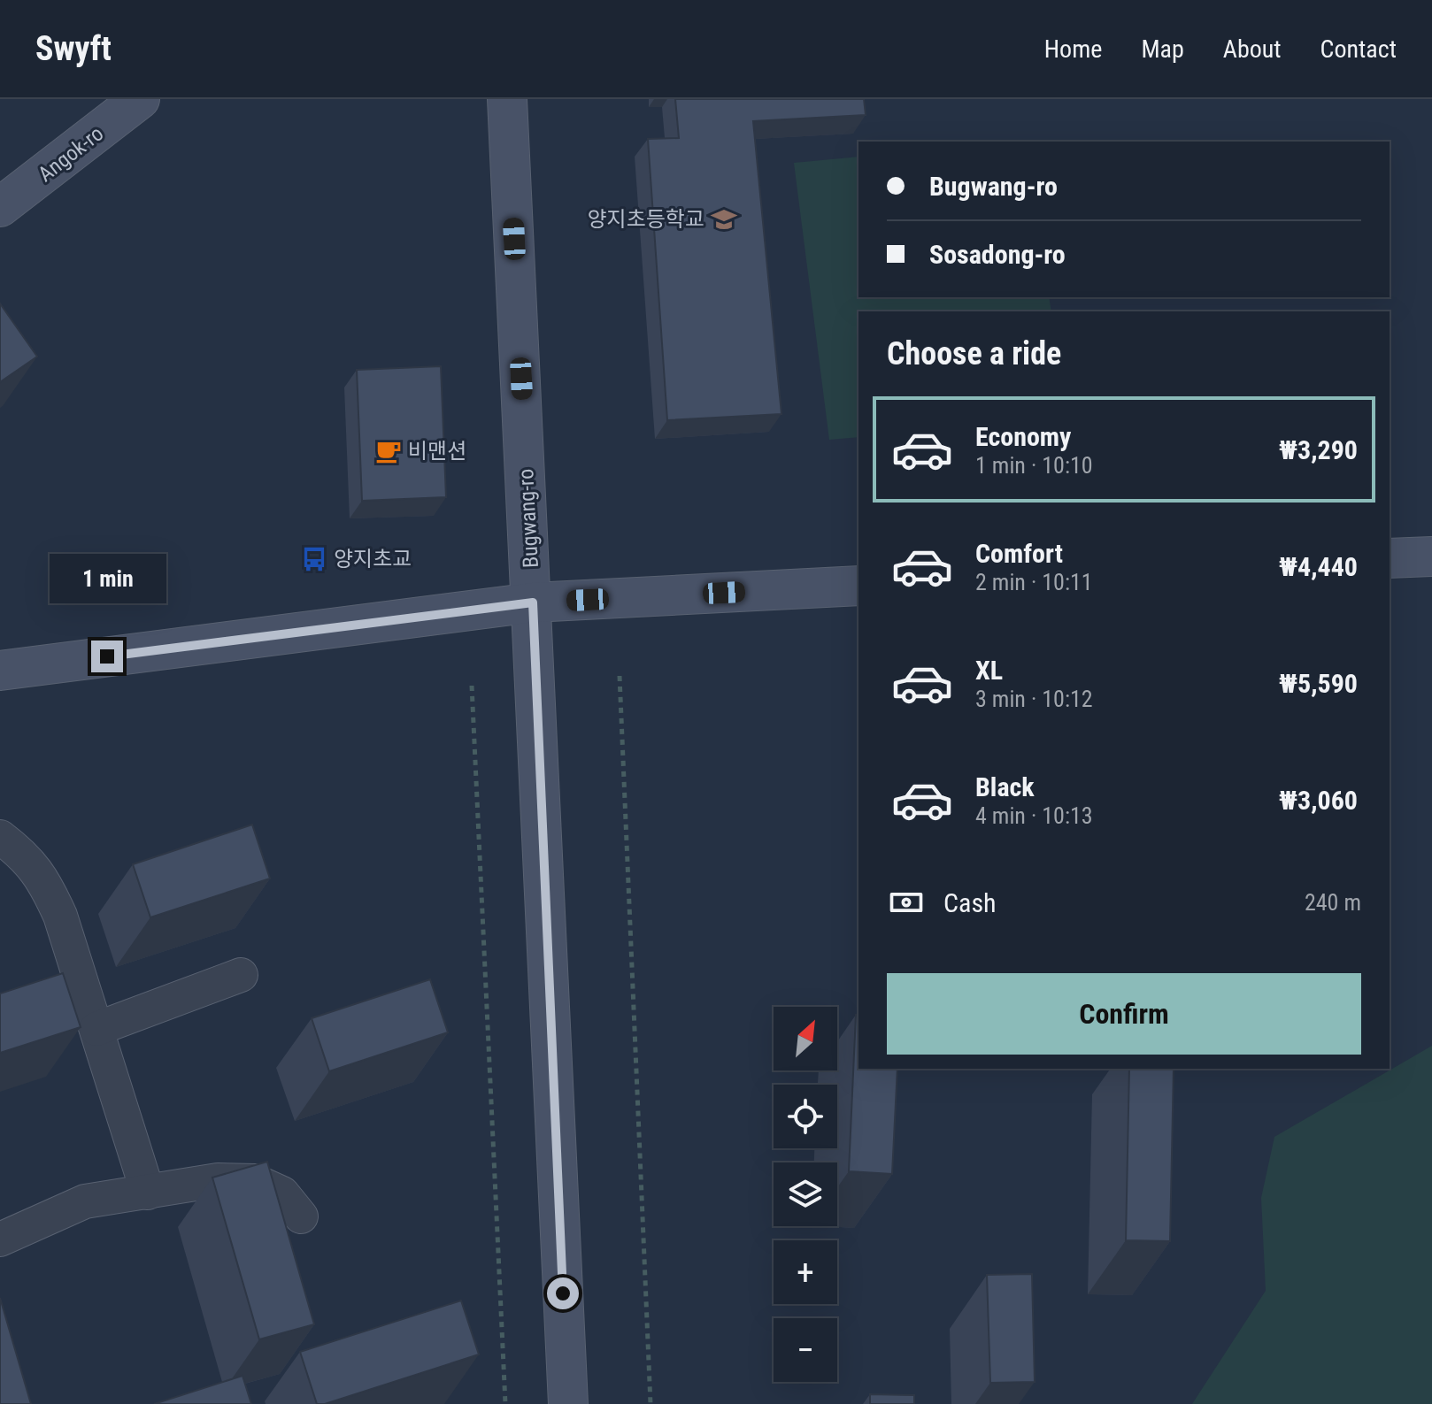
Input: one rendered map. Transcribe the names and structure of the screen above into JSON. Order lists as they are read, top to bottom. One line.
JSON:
{"streets":{"street":["Angok-ro","Bugwang-ro"]},"places":{"school or university":["양지초등학교"],"cafe":["비맨션"],"bus stop":["양지초교"]},"north":"top right","page":{"header":"Swyft","nav":["Home","Map","About","Contact"],"banner":["Bugwang-ro","Sosadong-ro"],"heading":"Choose a ride","list":[{"name":"Economy","note":"1 min · 10:10","value":"₩3,290"},{"name":"Comfort","note":"2 min · 10:11","value":"₩4,440"},{"name":"XL","note":"3 min · 10:12","value":"₩5,590"},{"name":"Black","note":"4 min · 10:13","value":"₩3,060"}],"bubble":"1 min","pay":["Cash","240 m"],"buttons":"Confirm","map_buttons":["+","−"]}}
